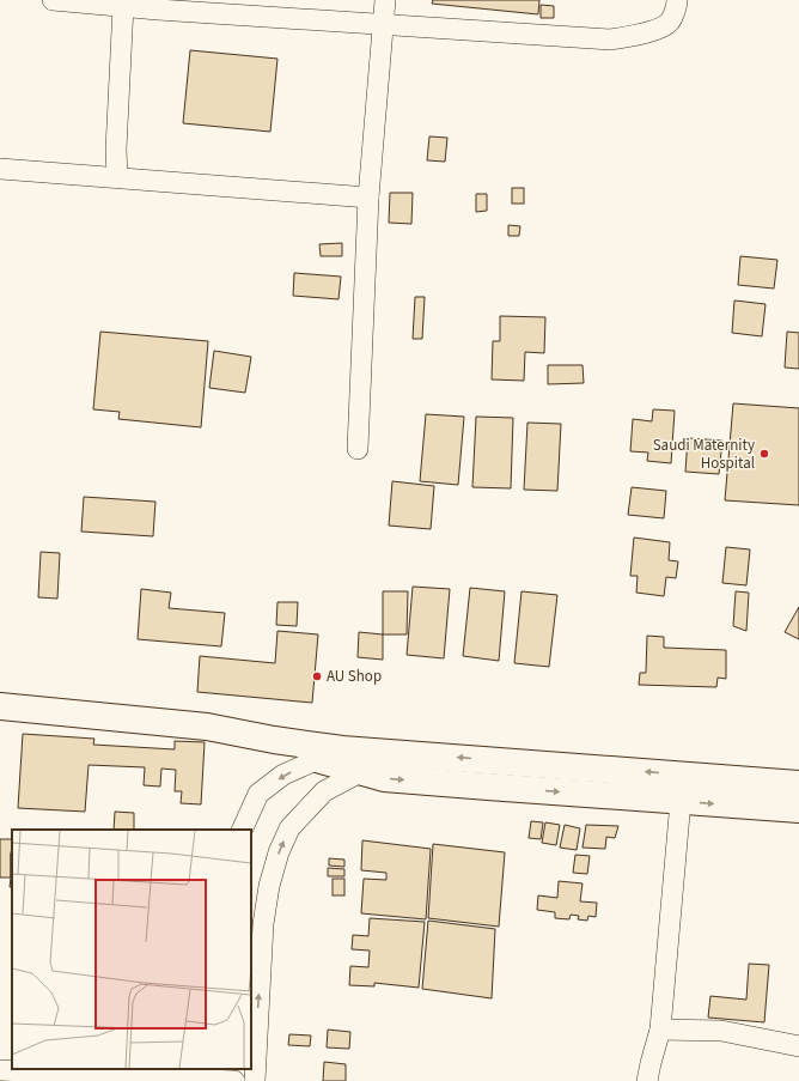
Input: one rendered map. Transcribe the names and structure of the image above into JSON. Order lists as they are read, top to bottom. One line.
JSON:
{"places":["Saudi Maternity Hospital","AU Shop"]}
